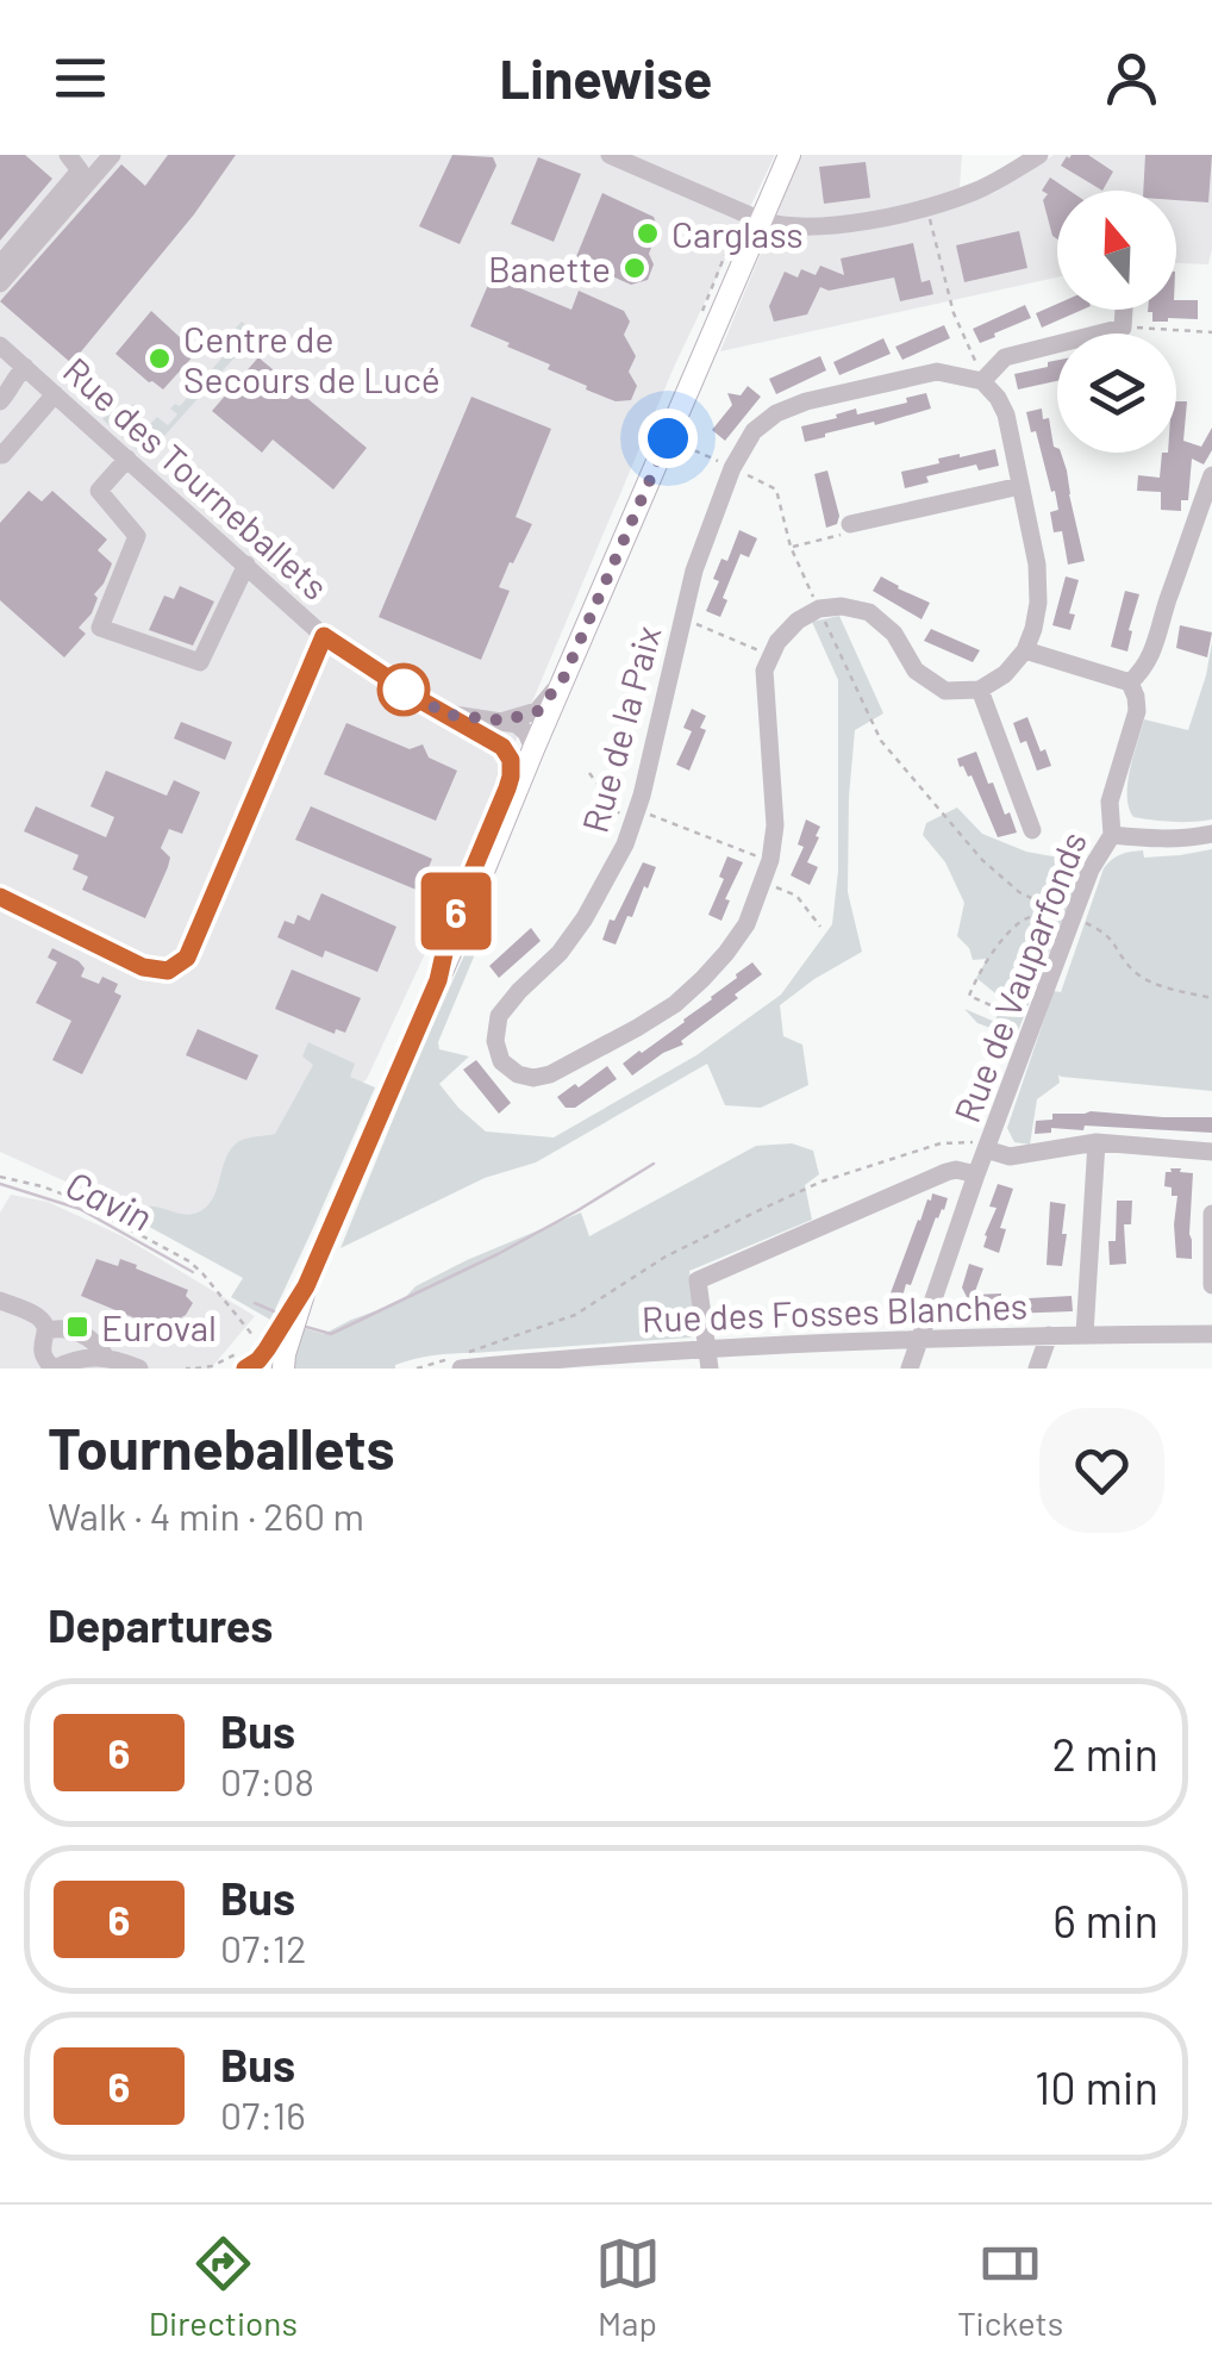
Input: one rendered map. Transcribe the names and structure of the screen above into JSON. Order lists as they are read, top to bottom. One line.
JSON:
{"streets":{"street":["Rue des Tourneballets","Rue de la Paix","Rue de Vauparfonds","Rue des Fosses Blanches"]},"crossings":[["Rue de Vauparfonds","Rue des Fosses Blanches"]],"water":["Cavin"],"places":{"other":["Carglass","Banette","Centre de Secours de Lucé"],"transit":["Euroval"]},"lines":["bus line 6"],"north":"top","page":{"header":"Linewise","on_map":"6","heading":[["Tourneballets","Walk · 4 min · 260 m"],"Departures"],"list":[{"mark":"6","name":"Bus","note":"07:08","value":"2 min"},{"mark":"6","name":"Bus","note":"07:12","value":"6 min"},{"mark":"6","name":"Bus","note":"07:16","value":"10 min"}],"tabs":["Directions","Map","Tickets"]}}
